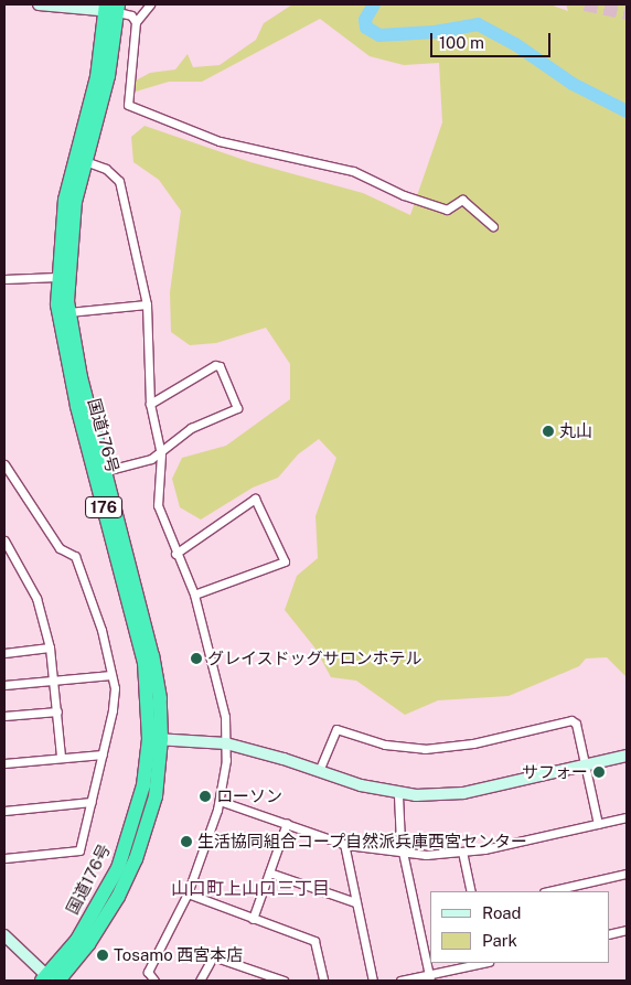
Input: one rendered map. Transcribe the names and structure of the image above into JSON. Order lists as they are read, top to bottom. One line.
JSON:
{"streets":{"highway":["国道176号","176"]},"districts":["山口町上山口三丁目"],"places":["丸山","グレイスドッグサロンホテル","サフォー","ローソン","生活協同組合コープ自然派兵庫西宮センター","Tosamo 西宮本店"],"legend":["Road","Park"],"scale_bar":"100 m"}
